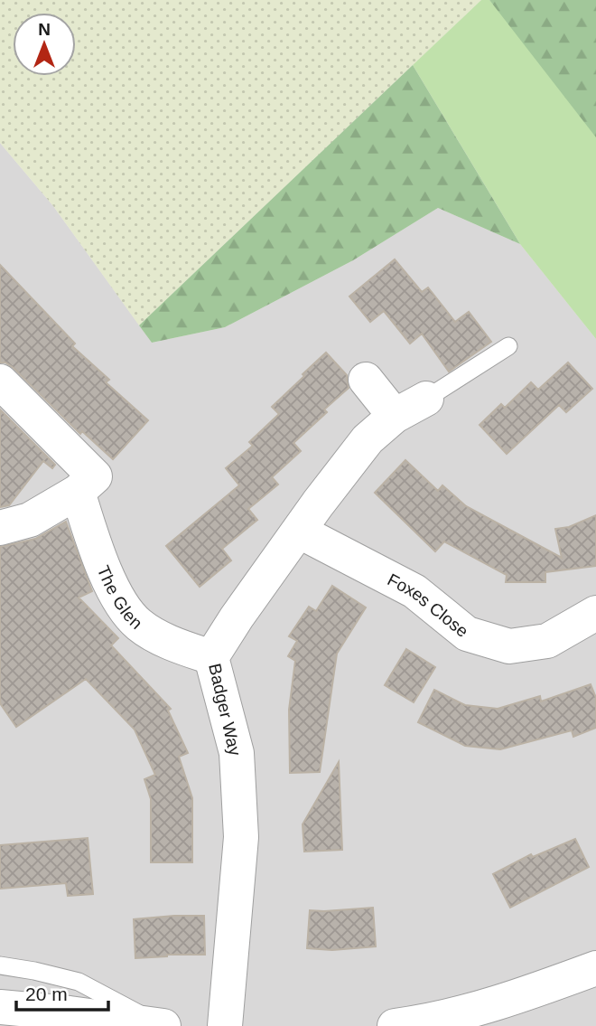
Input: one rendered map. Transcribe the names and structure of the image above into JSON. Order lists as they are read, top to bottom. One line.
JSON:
{"streets":{"street":["The Glen","Foxes Close","Badger Way"]},"crossings":[["The Glen","Badger Way"],["Foxes Close","Badger Way"]],"scale_bar":"20 m","north":"top"}
